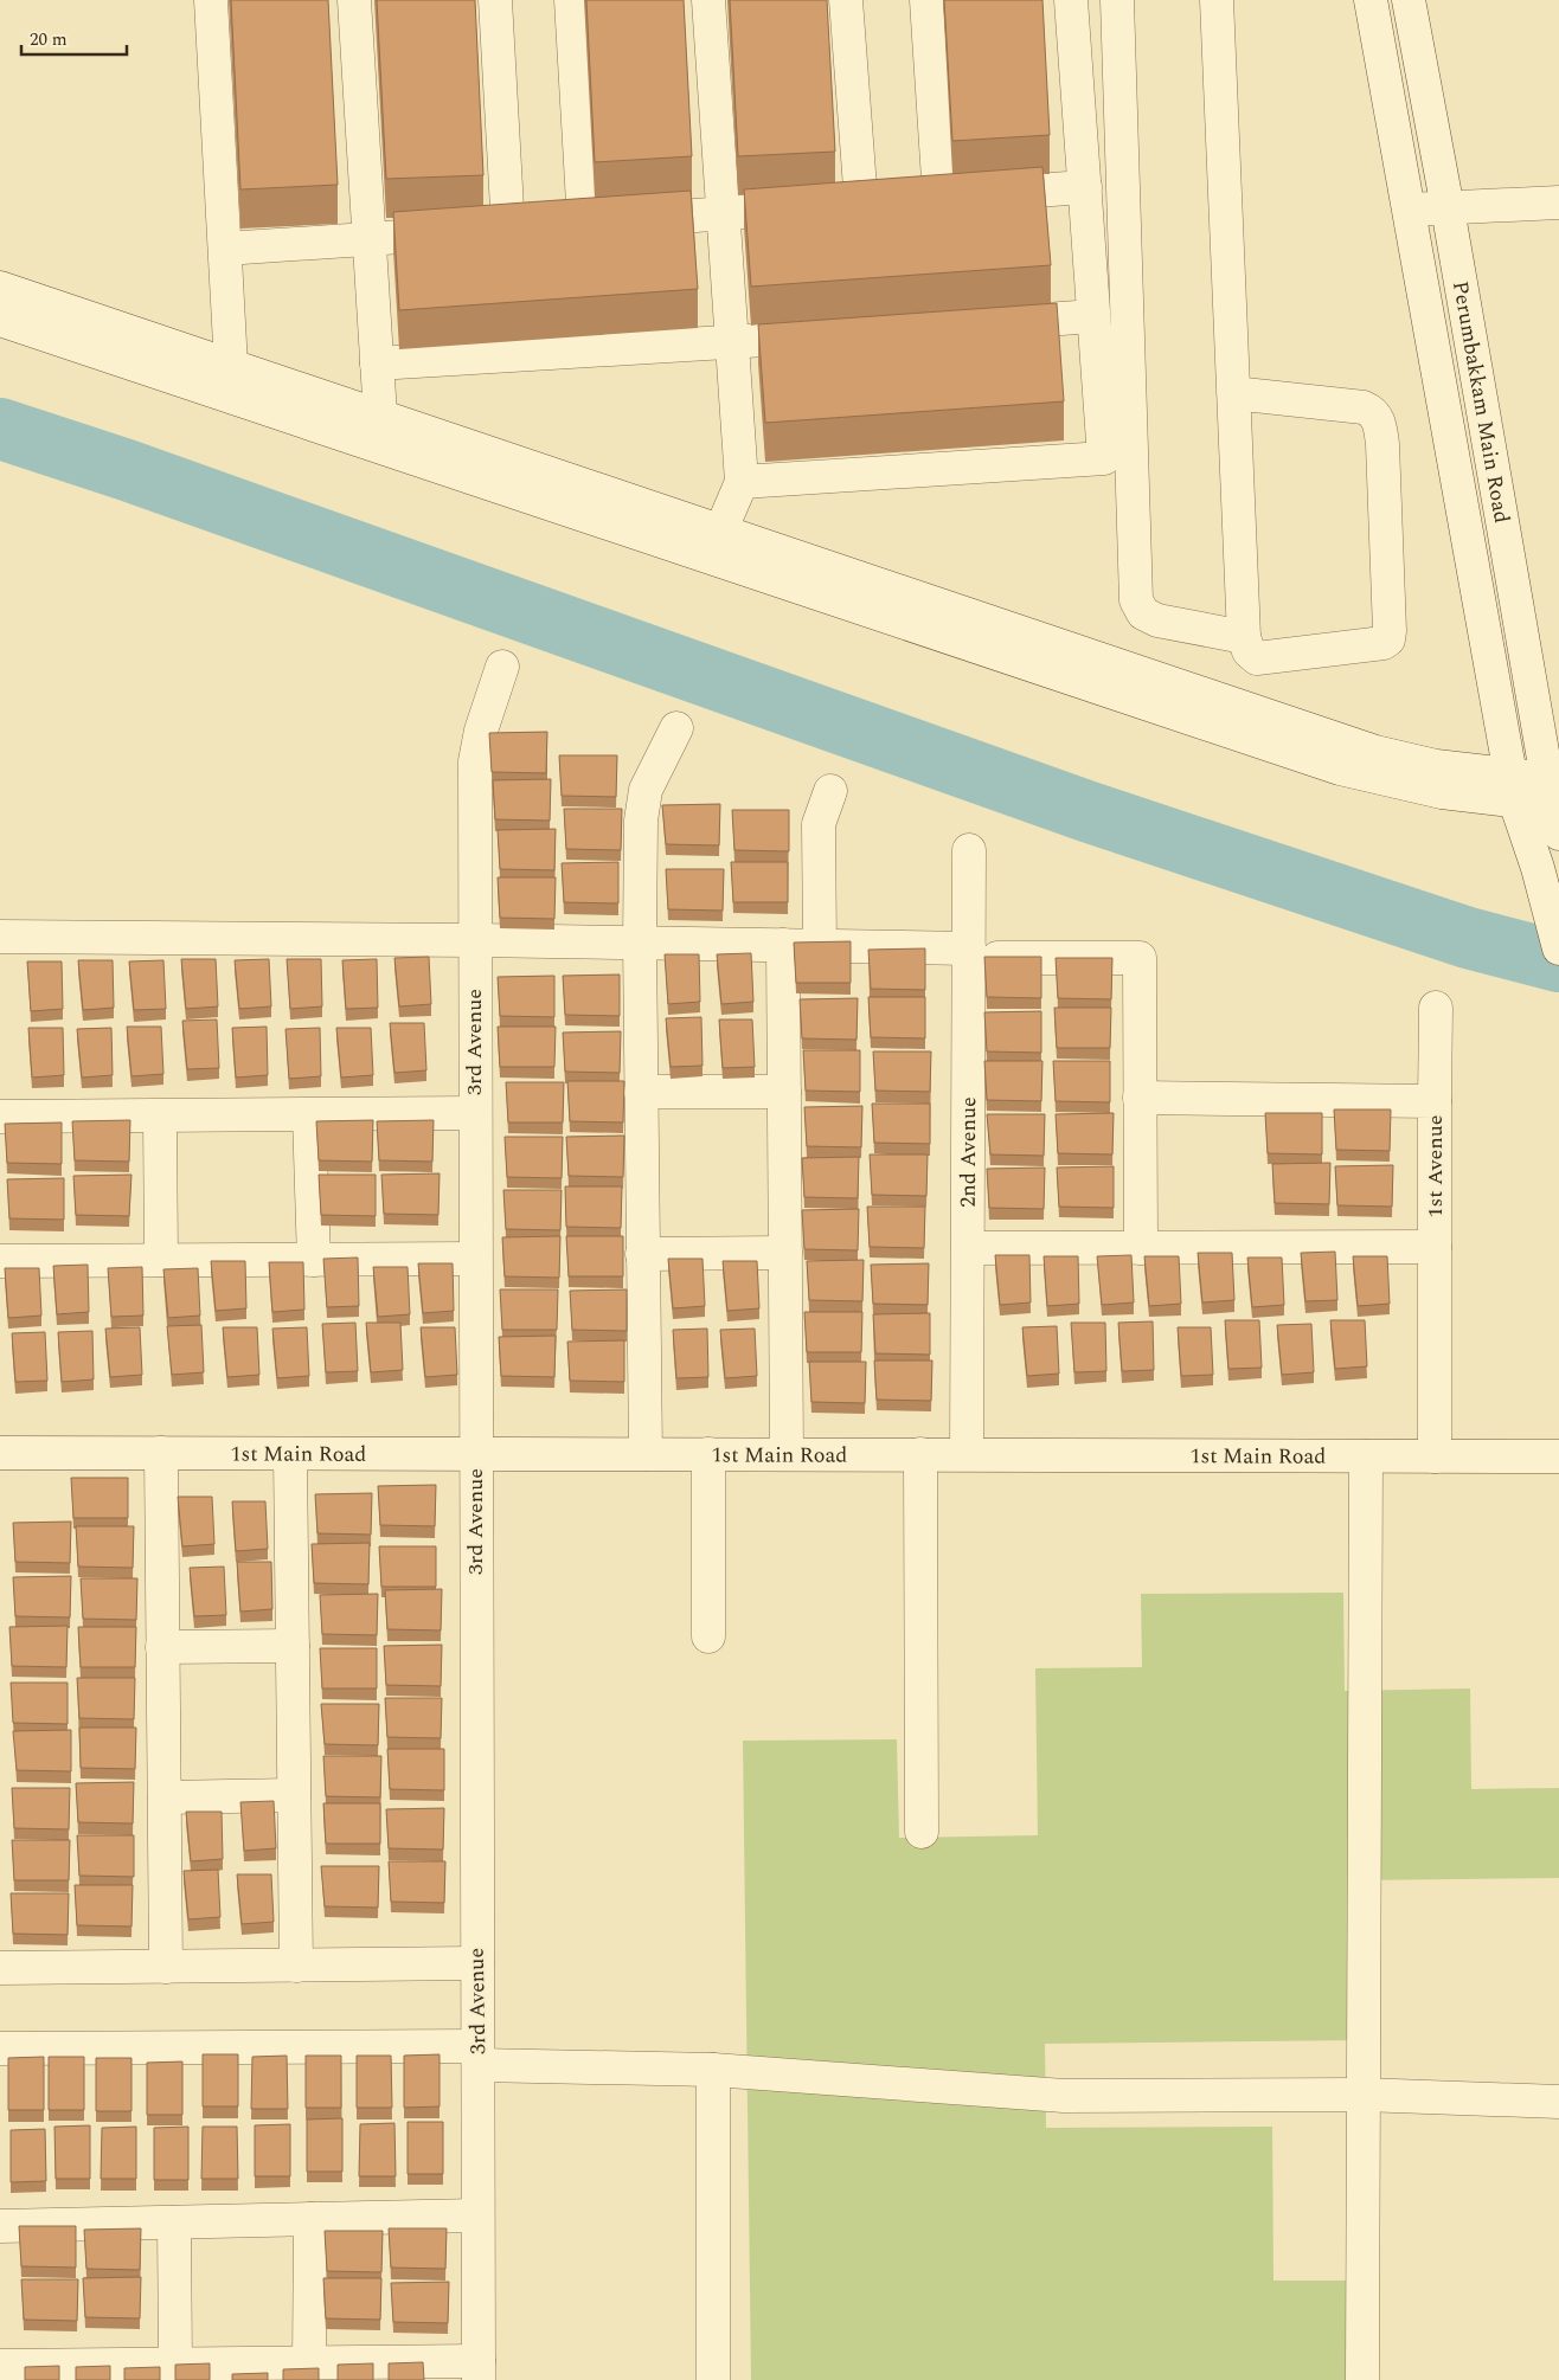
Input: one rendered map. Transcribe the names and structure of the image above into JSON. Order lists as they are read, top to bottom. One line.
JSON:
{"streets":{"street":["Perumbakkam Main Road","3rd Avenue","2nd Avenue","1st Avenue","1st Main Road"]},"crossings":[["3rd Avenue","1st Main Road"],["2nd Avenue","1st Main Road"],["1st Avenue","1st Main Road"]],"scale_bar":"20 m"}
